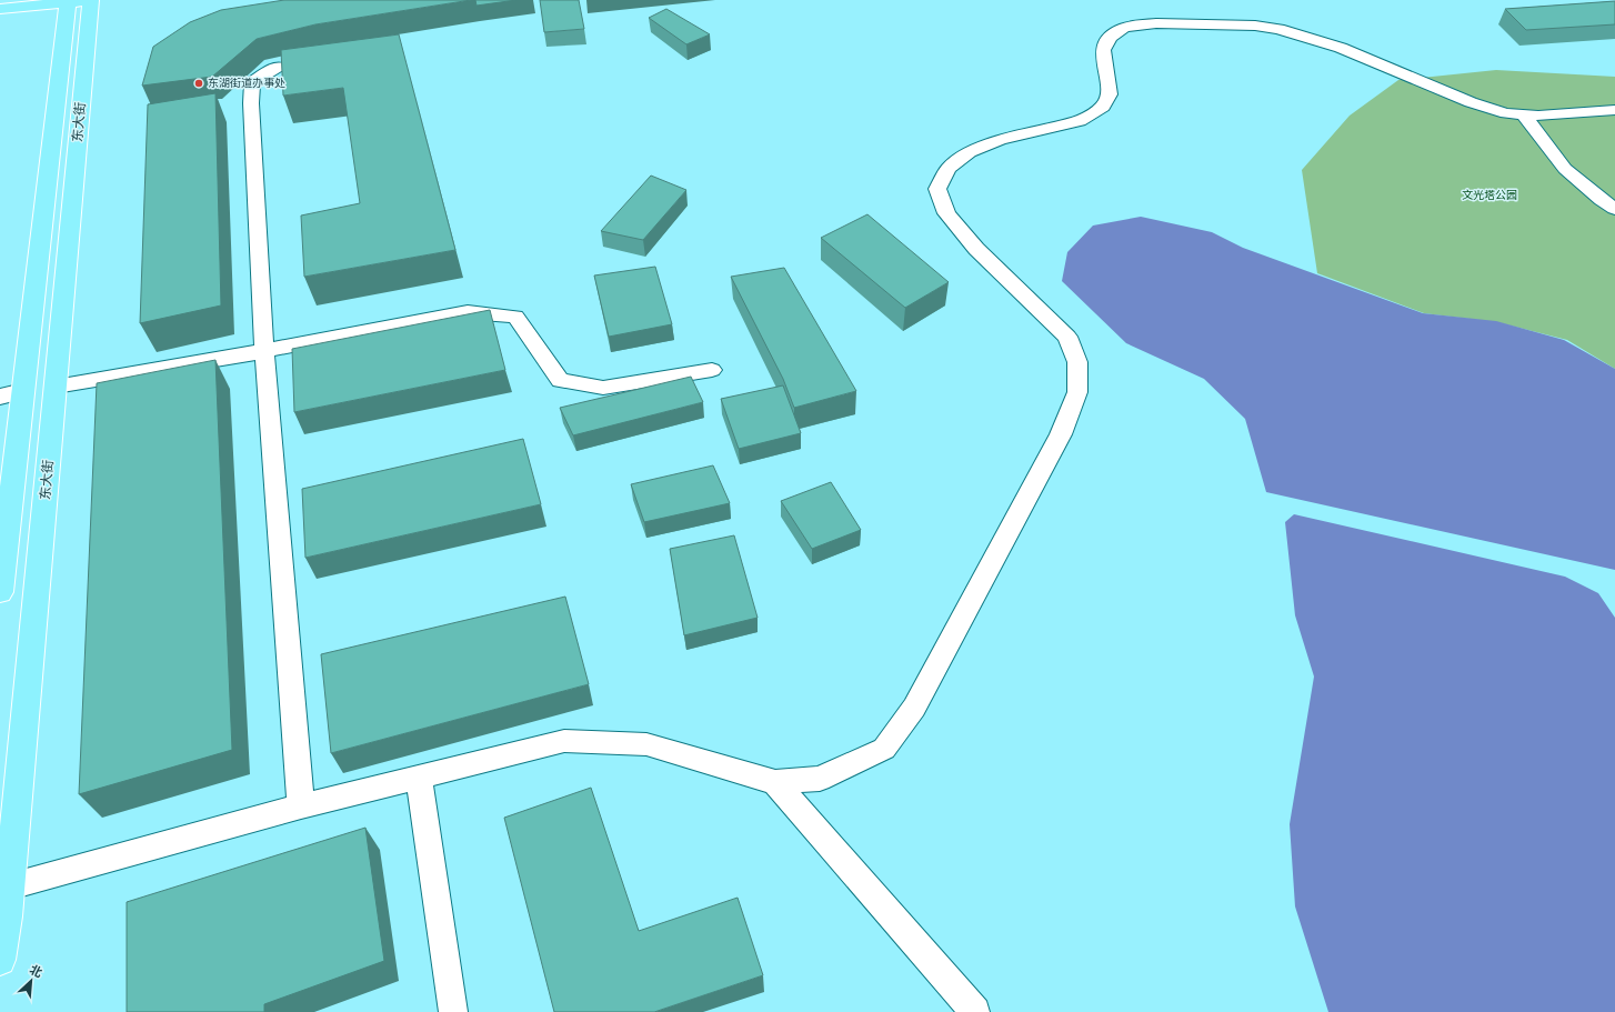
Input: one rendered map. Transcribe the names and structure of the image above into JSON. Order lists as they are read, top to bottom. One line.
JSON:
{"streets":{"main road":["东大街"]},"parks":["文光塔公园"],"places":["东湖街道办事处"],"north":"top right"}
